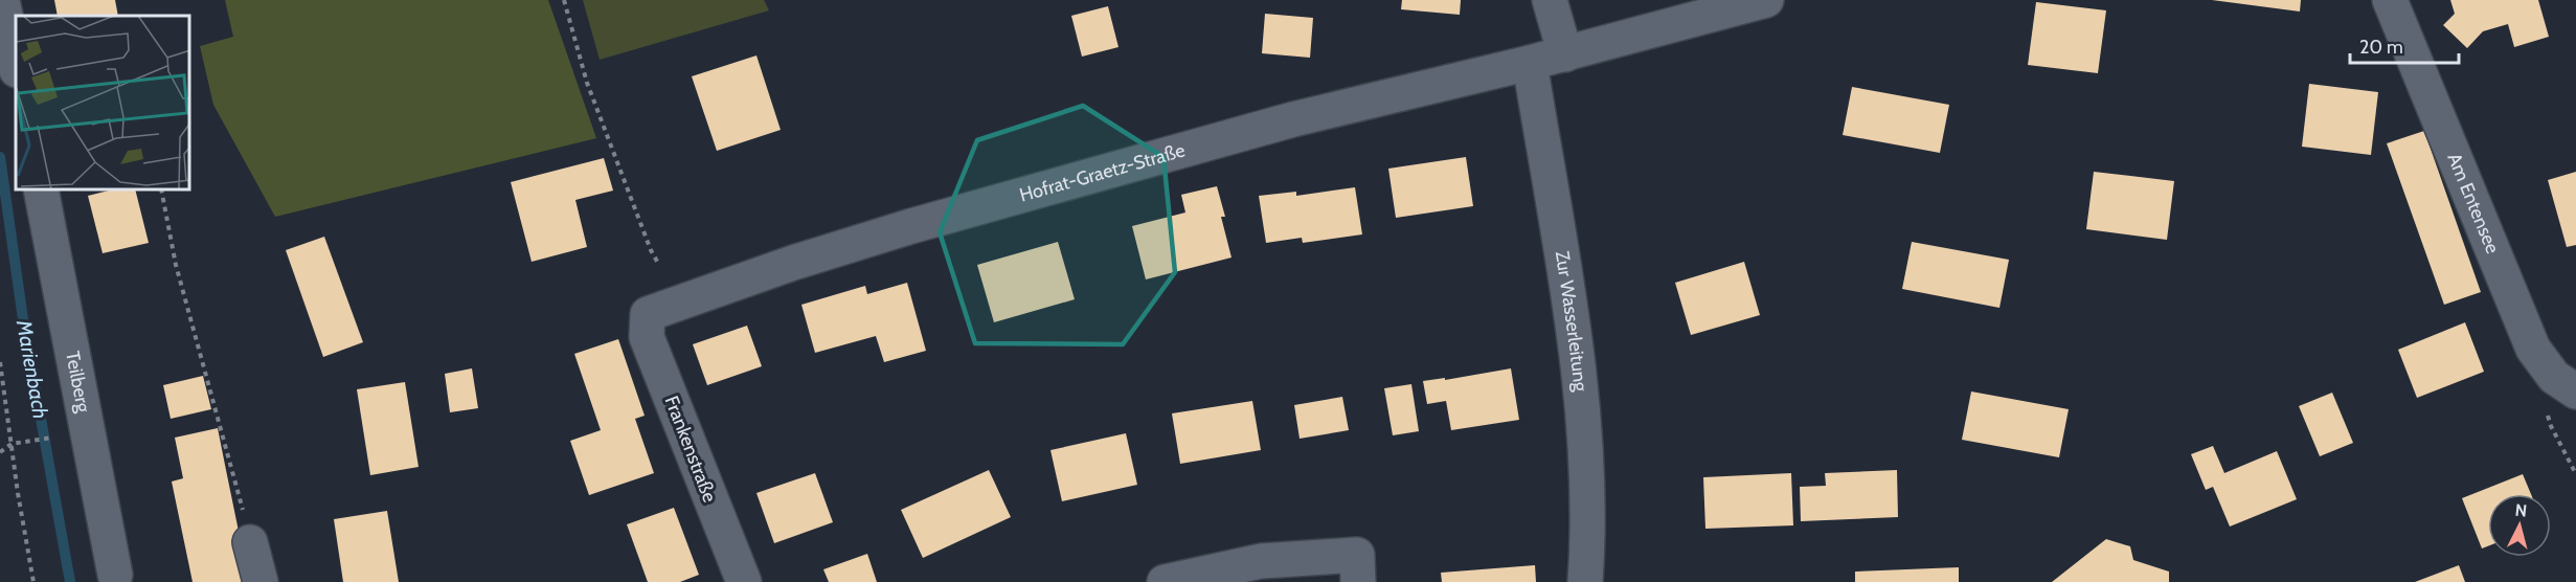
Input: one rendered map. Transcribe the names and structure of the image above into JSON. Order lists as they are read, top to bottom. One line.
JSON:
{"streets":{"street":["Hofrat-Graetz-Straße","Am Entensee","Zur Wasserleitung","Teilberg","Frankenstraße"]},"crossings":[["Hofrat-Graetz-Straße","Zur Wasserleitung"],["Hofrat-Graetz-Straße","Frankenstraße"]],"water":["Marienbach"],"scale_bar":"20 m","north":"top"}
